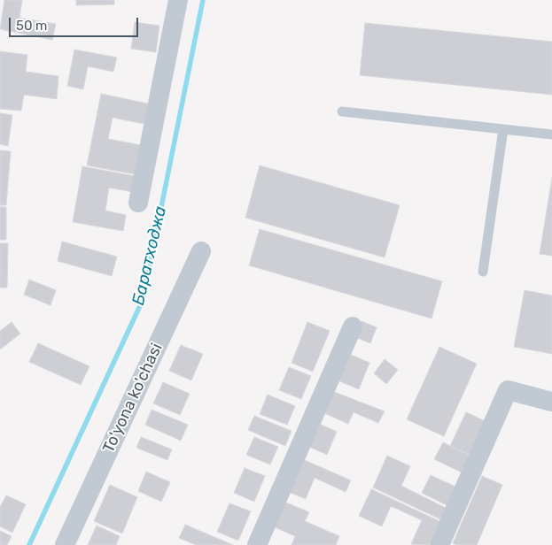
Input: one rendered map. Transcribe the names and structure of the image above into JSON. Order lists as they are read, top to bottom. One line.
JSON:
{"streets":{"street":["To'yona ko'chasi"]},"water":["Баратходжа"],"scale_bar":"50 m"}
